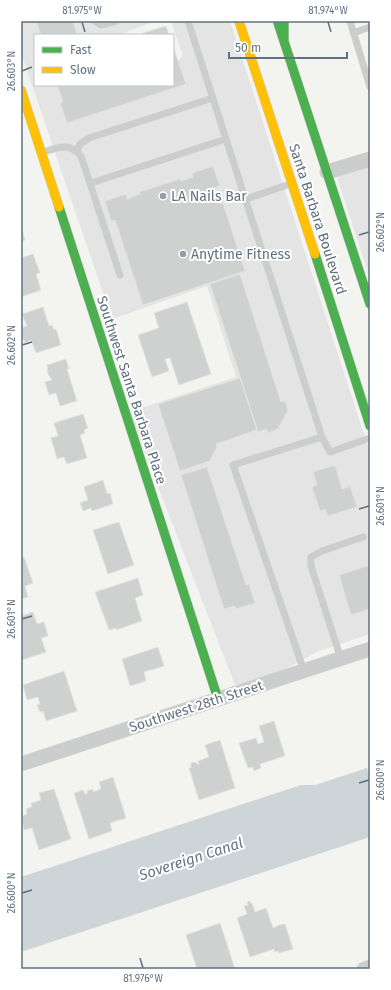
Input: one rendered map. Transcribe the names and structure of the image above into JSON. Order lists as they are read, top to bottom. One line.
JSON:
{"streets":{"main road":["Santa Barbara Boulevard","Southwest Santa Barbara Place"],"street":["Southwest 28th Street"]},"crossings":[["Southwest Santa Barbara Place","Southwest 28th Street"]],"water":["Sovereign Canal"],"places":["LA Nails Bar","Anytime Fitness"],"legend":["Fast","Slow"],"scale_bar":"50 m","coordinates":["81.975°W","81.974°W","26.603°N","26.602°N","26.601°N","26.600°N","81.976°W"]}
